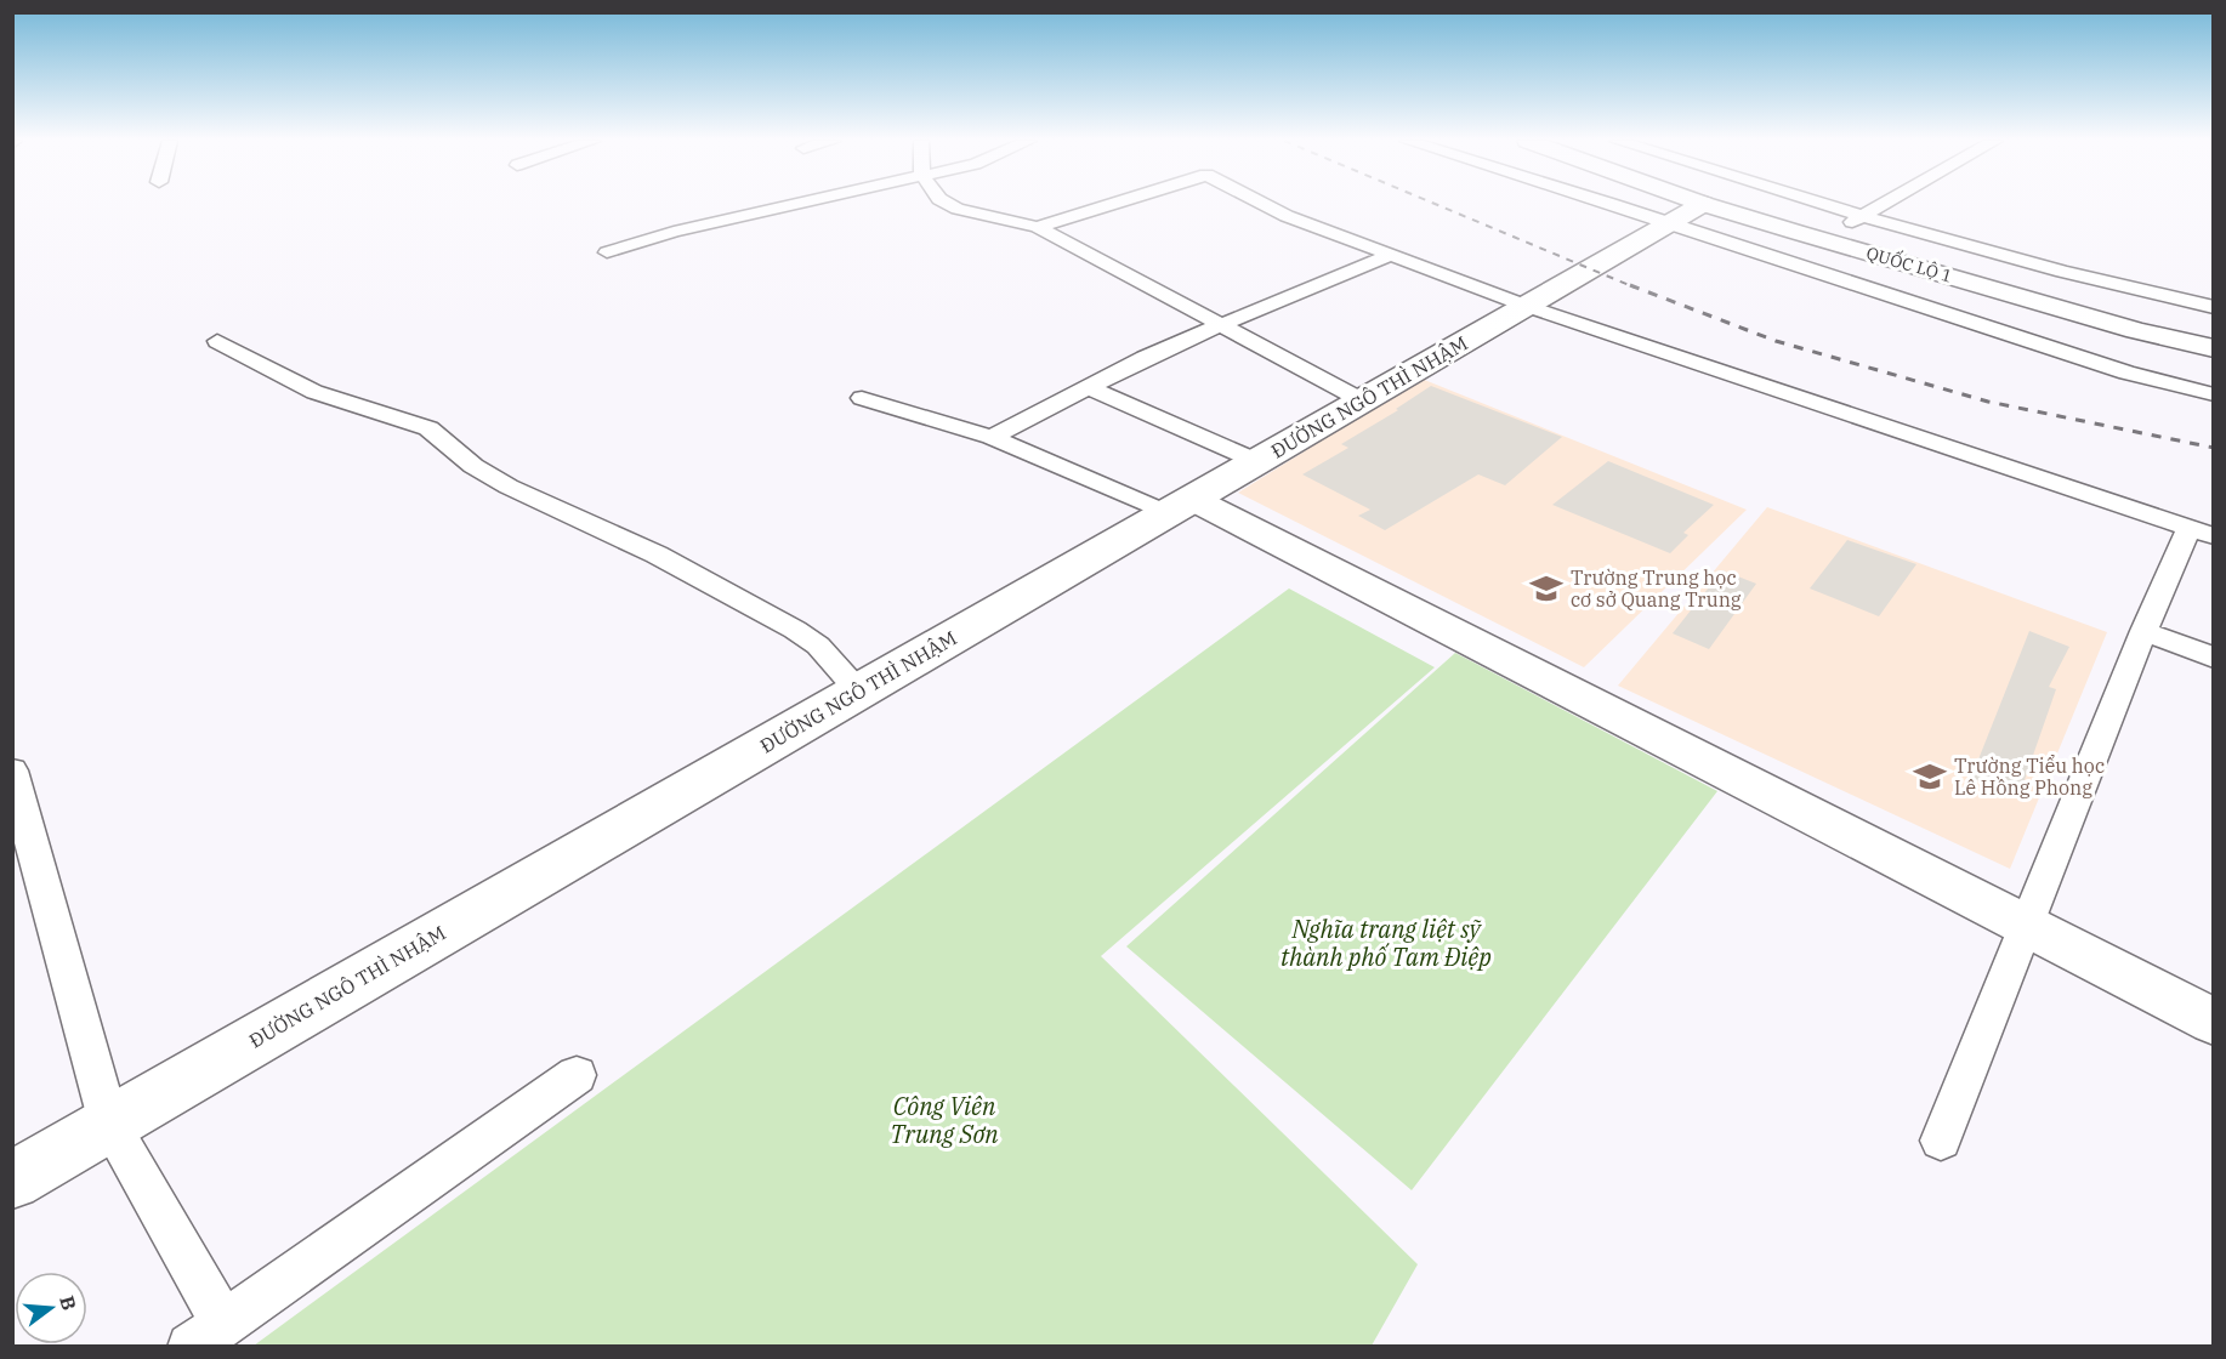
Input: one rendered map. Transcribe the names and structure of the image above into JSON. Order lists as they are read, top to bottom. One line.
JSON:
{"streets":{"main road":["QUỐC LỘ 1","ĐƯỜNG NGÔ THÌ NHẬM"]},"parks":["Nghĩa trang liệt sỹ thành phố Tam Điệp","Công Viên Trung Sơn"],"places":{"school or university":["Trường Trung học cơ sở Quang Trung","Trường Tiểu học Lê Hồng Phong"]},"north":"right"}
